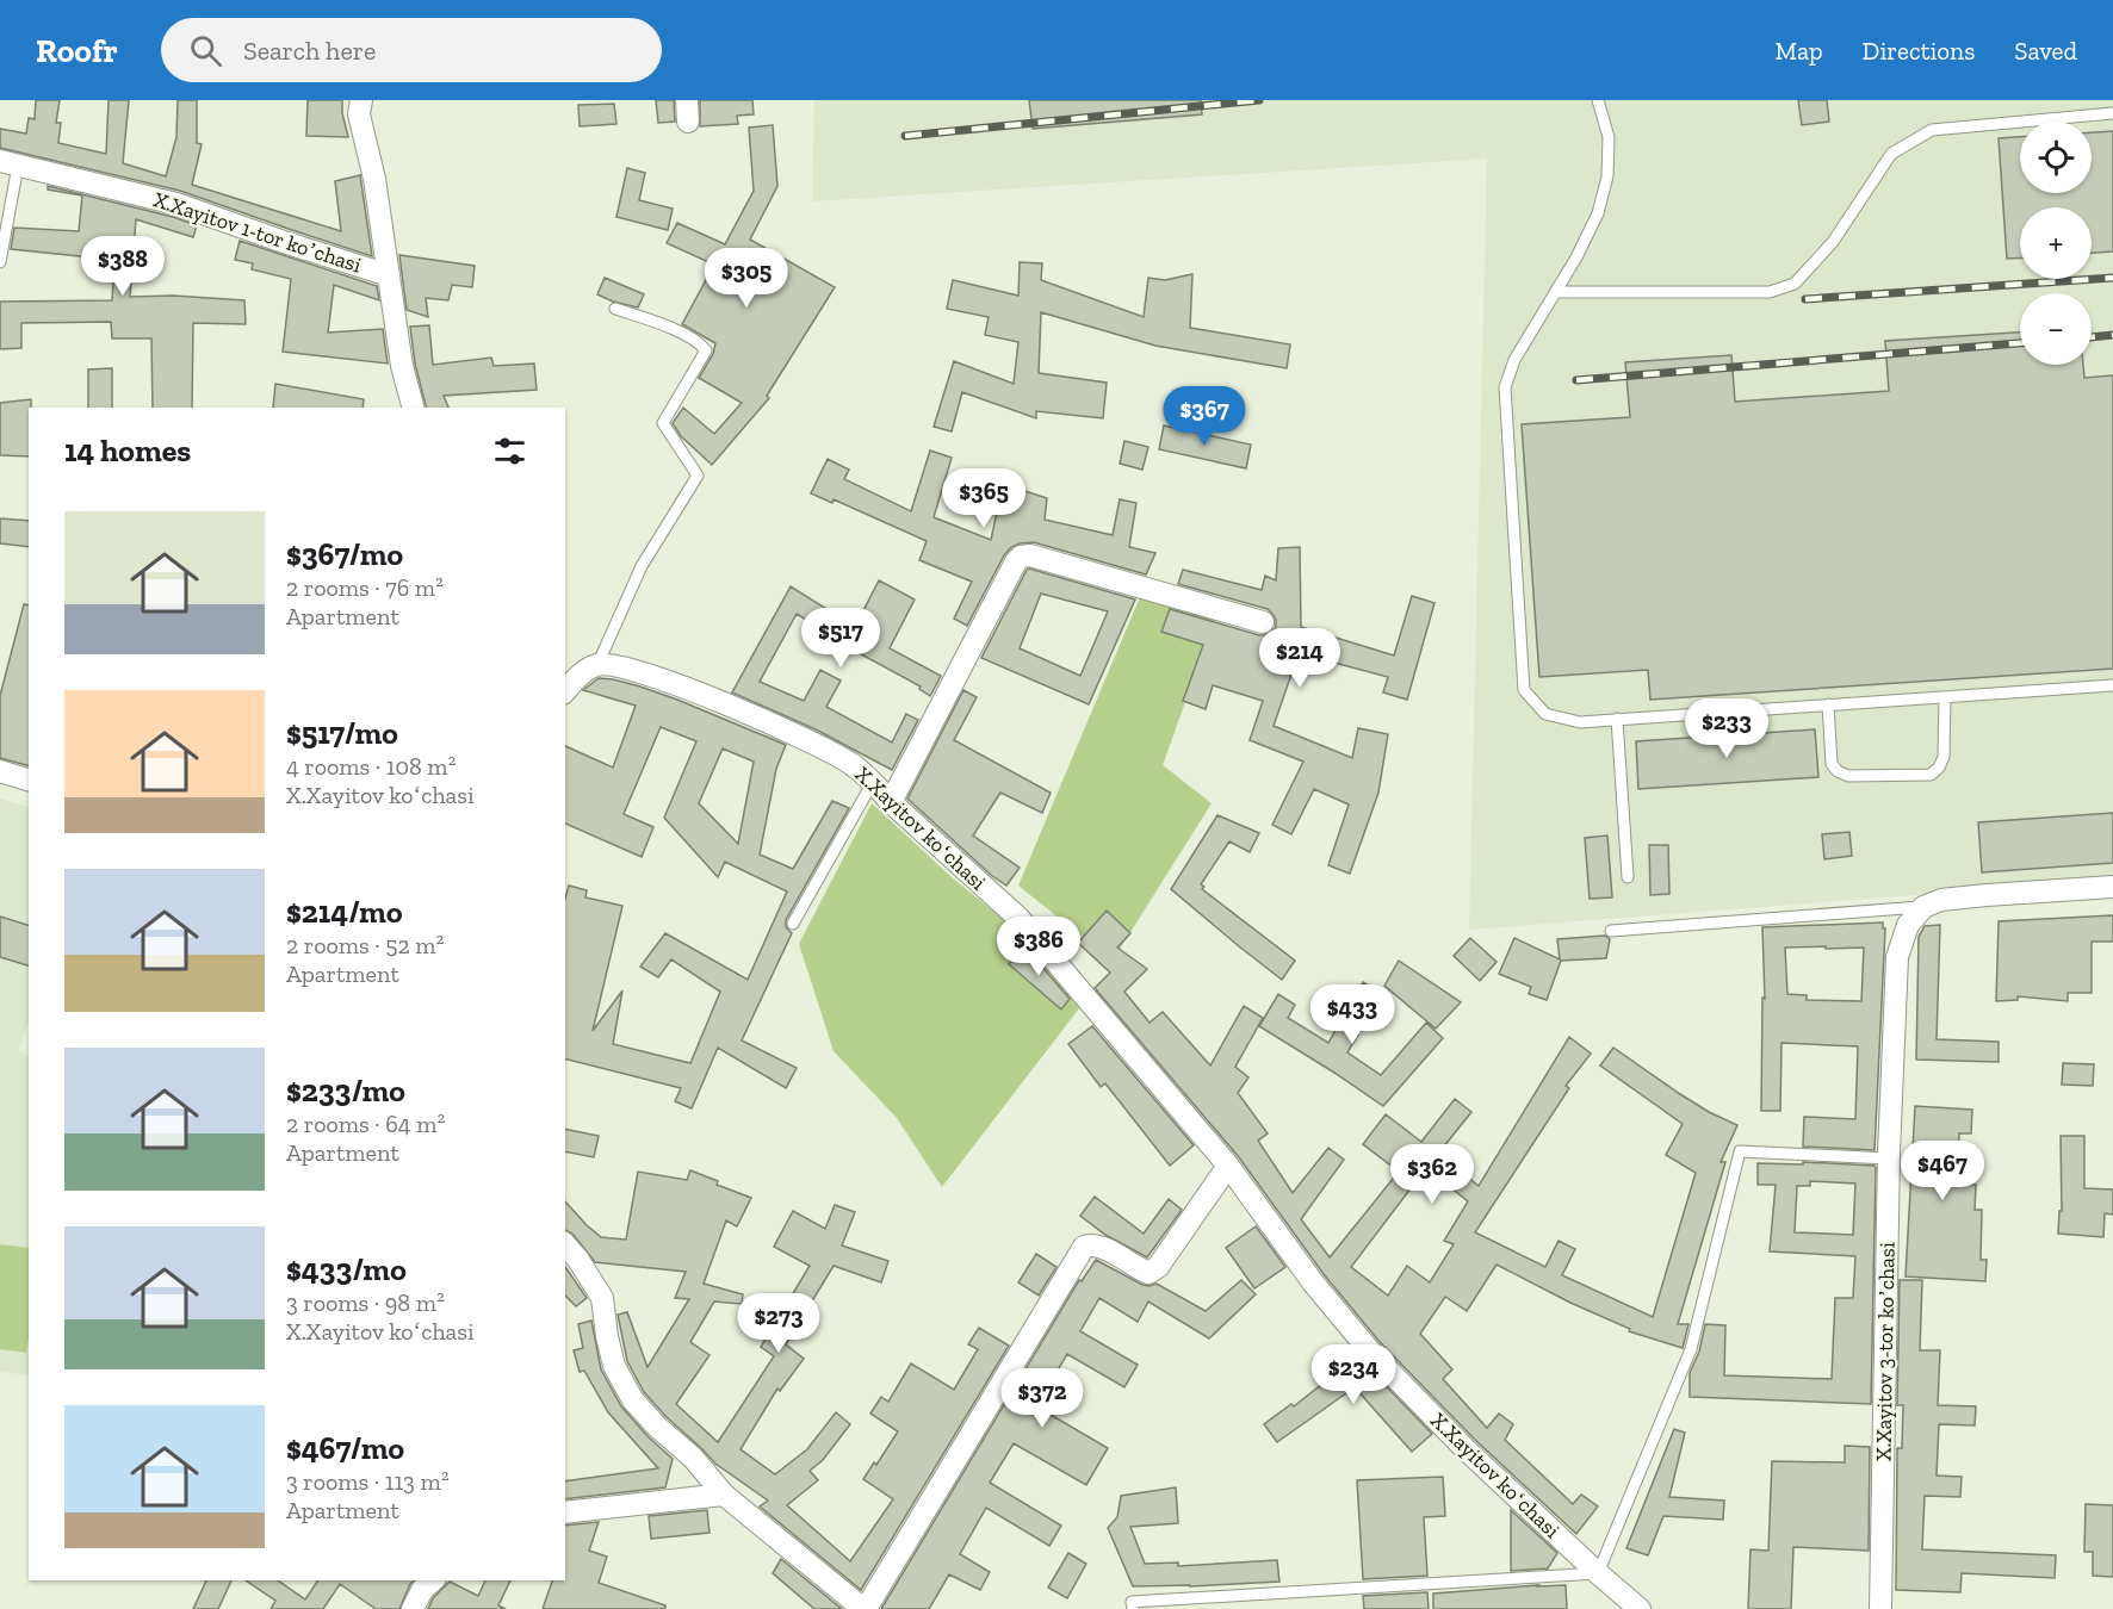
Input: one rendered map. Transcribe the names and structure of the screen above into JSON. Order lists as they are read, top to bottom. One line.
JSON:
{"streets":{"street":["X.Xayitov 1-tor koʼchasi","X.Xayitov koʻchasi","X.Xayitov 3-tor koʼchasi"]},"page":{"header":"Roofr","search":"Search here","nav":["Map","Directions","Saved"],"map_buttons":["+","−"],"price":["$388","$305","$367","$365","$517","$214","$233","$386","$433","$467","$362","$273","$234","$372"],"heading":"14 homes","list":[{"name":"$367/mo","note":"2 rooms · 76 m² · Apartment"},{"name":"$517/mo","note":"4 rooms · 108 m² · X.Xayitov koʻchasi"},{"name":"$214/mo","note":"2 rooms · 52 m² · Apartment"},{"name":"$233/mo","note":"2 rooms · 64 m² · Apartment"},{"name":"$433/mo","note":"3 rooms · 98 m² · X.Xayitov koʻchasi"},{"name":"$467/mo","note":"3 rooms · 113 m² · Apartment"}]}}
